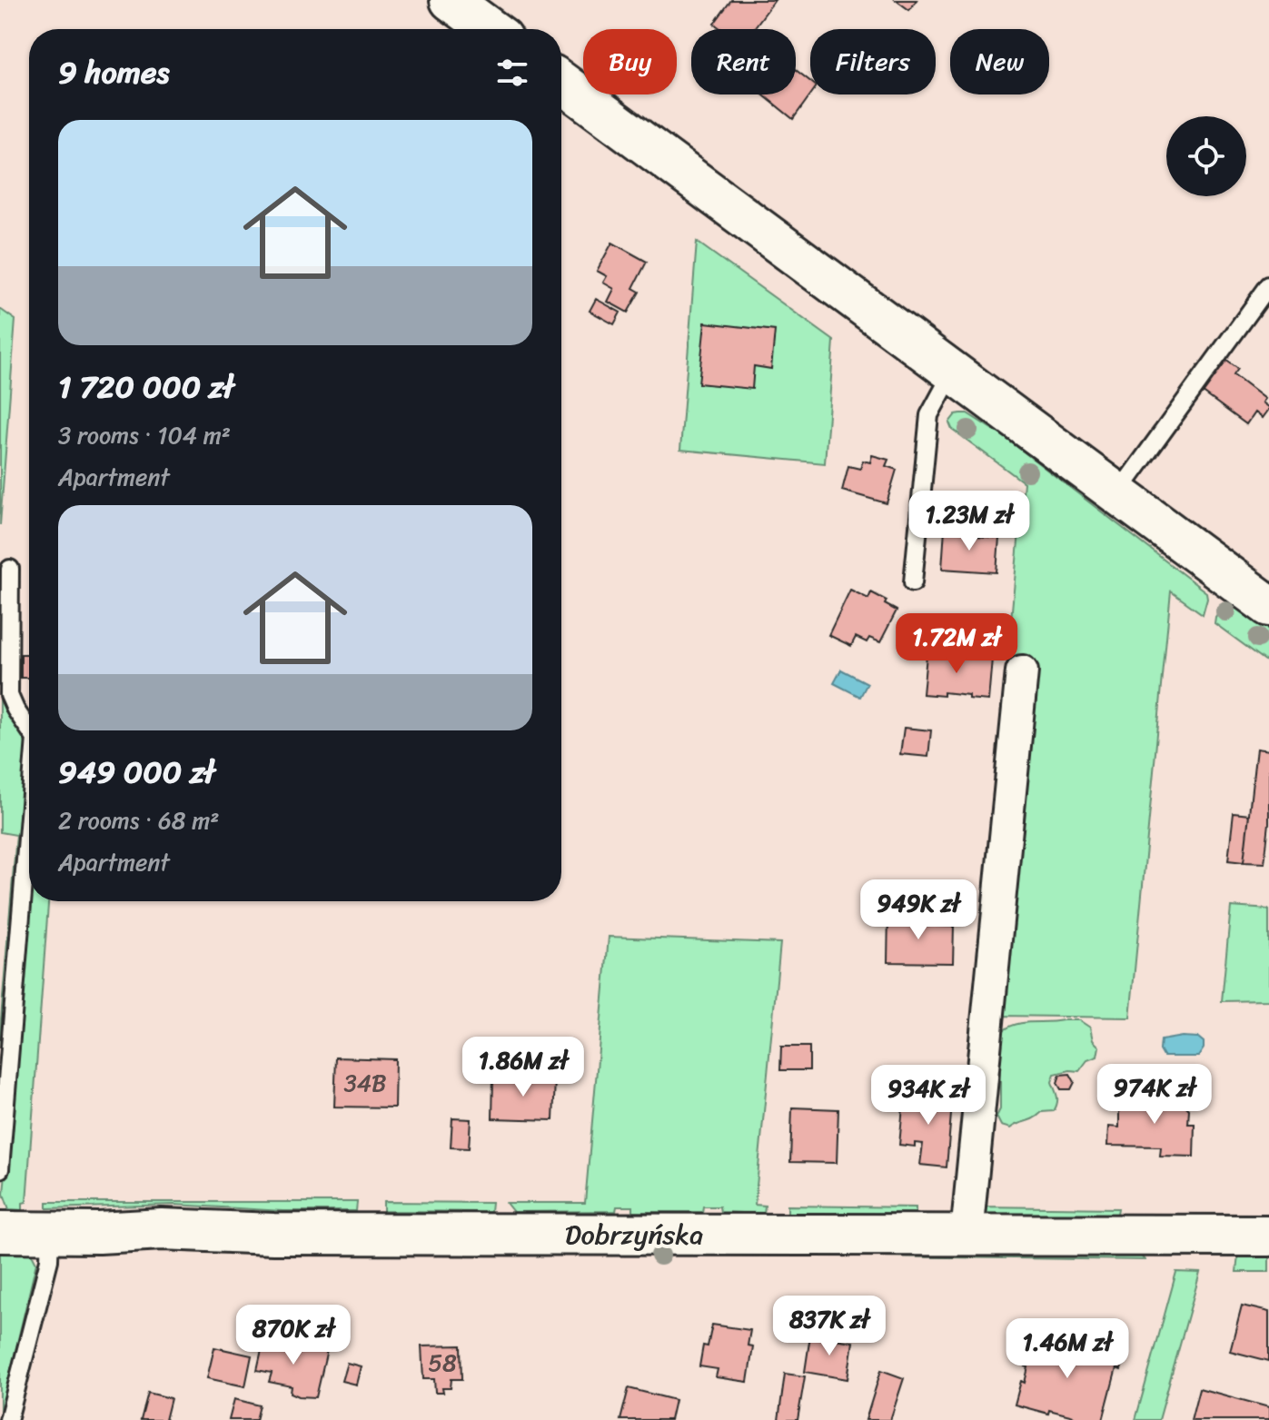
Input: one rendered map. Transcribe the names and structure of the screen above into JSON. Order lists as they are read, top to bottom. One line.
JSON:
{"streets":{"street":["Dobrzyńska"]},"house_numbers":["34B","58"],"page":{"chip":["Buy","Rent","Filters","New"],"heading":"9 homes","list":[{"name":"1 720 000 zł","note":"3 rooms · 104 m² · Apartment"},{"name":"949 000 zł","note":"2 rooms · 68 m² · Apartment"}],"price":["1.23M zł","1.72M zł","949K zł","1.86M zł","974K zł","934K zł","837K zł","870K zł","1.46M zł"]}}
